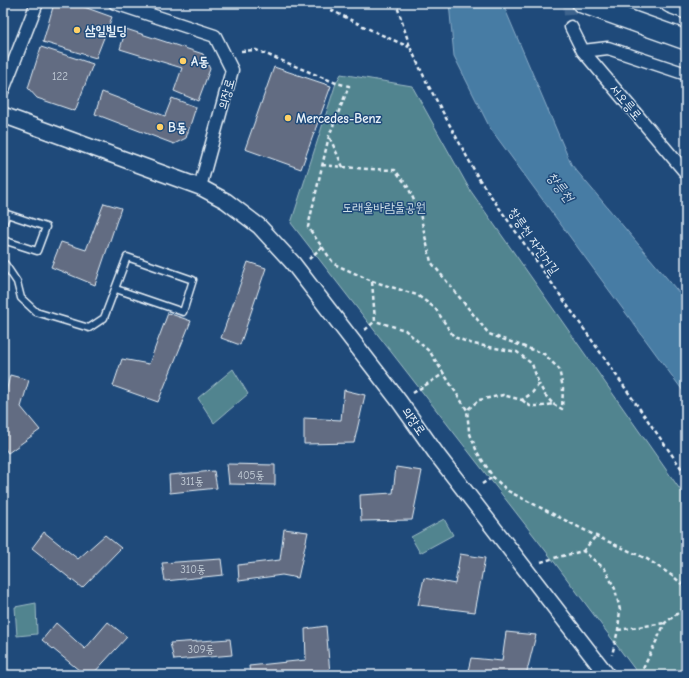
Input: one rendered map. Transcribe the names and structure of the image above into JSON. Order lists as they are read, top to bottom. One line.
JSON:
{"streets":{"street":["의장로","서오릉로"],"path":["창릉천 자전거길"]},"water":["창릉천"],"parks":["도래울바람물공원"],"places":["삼일빌딩","A동","Mercedes-Benz","B동"],"house_numbers":["122","405동","311동","310동","309동"]}
